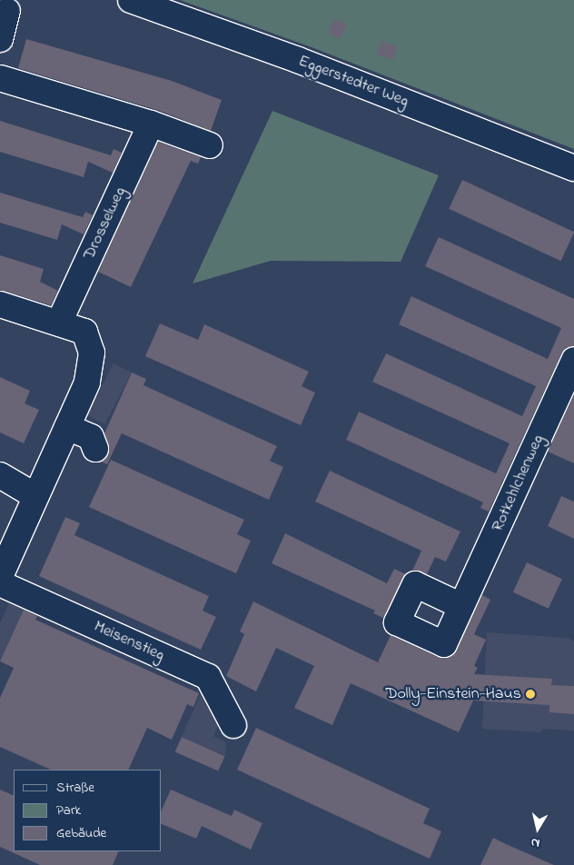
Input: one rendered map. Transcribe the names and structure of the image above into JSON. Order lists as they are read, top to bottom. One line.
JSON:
{"streets":{"street":["Eggerstedter Weg","Drosselweg","Rotkehlchenweg","Meisenstieg"]},"places":["Dolly-Einstein-Haus"],"legend":["Straße","Park","Gebäude"],"north":"bottom"}
